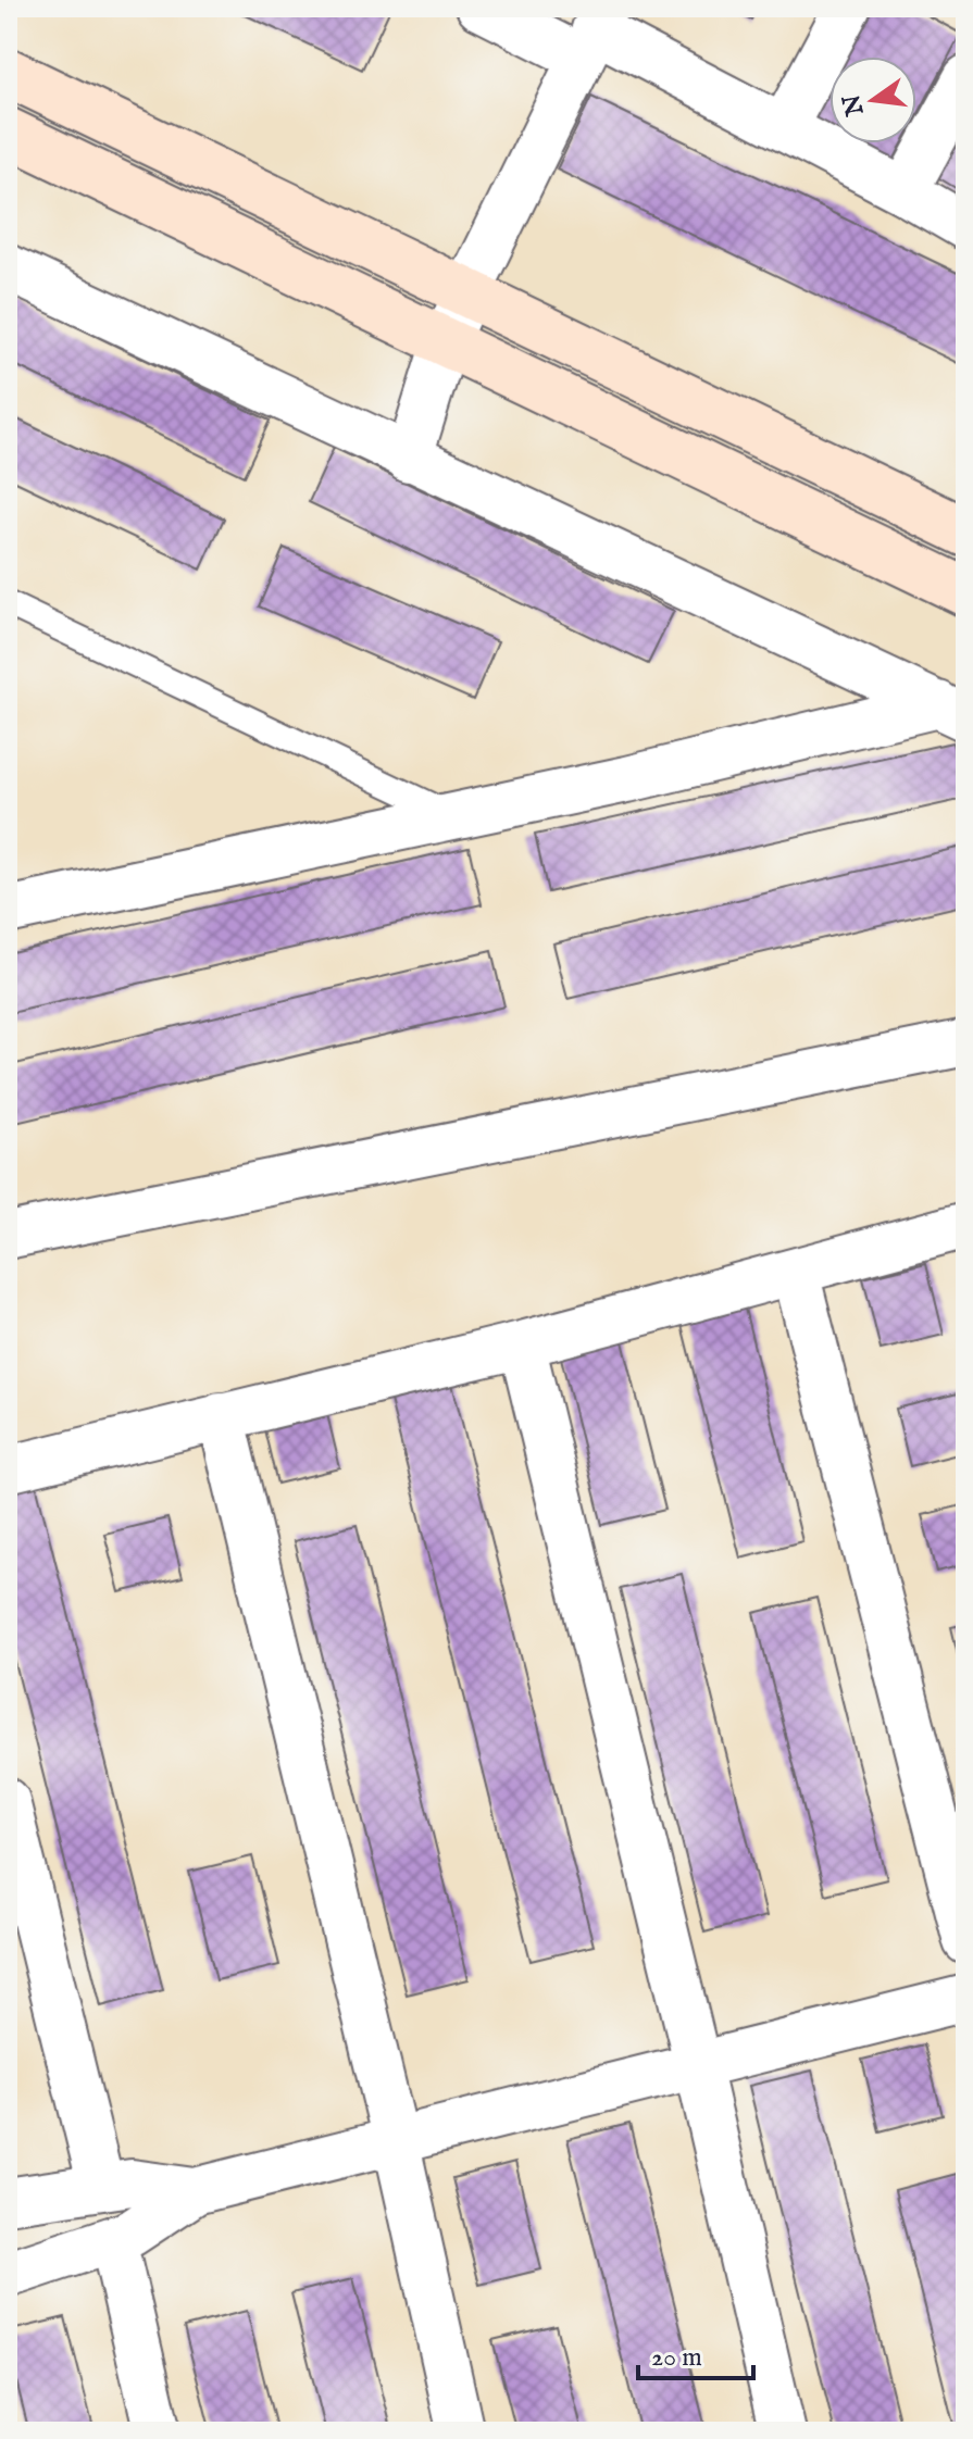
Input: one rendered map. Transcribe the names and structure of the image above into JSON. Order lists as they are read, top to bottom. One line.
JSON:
{"scale_bar":"20 m","north":"left"}
